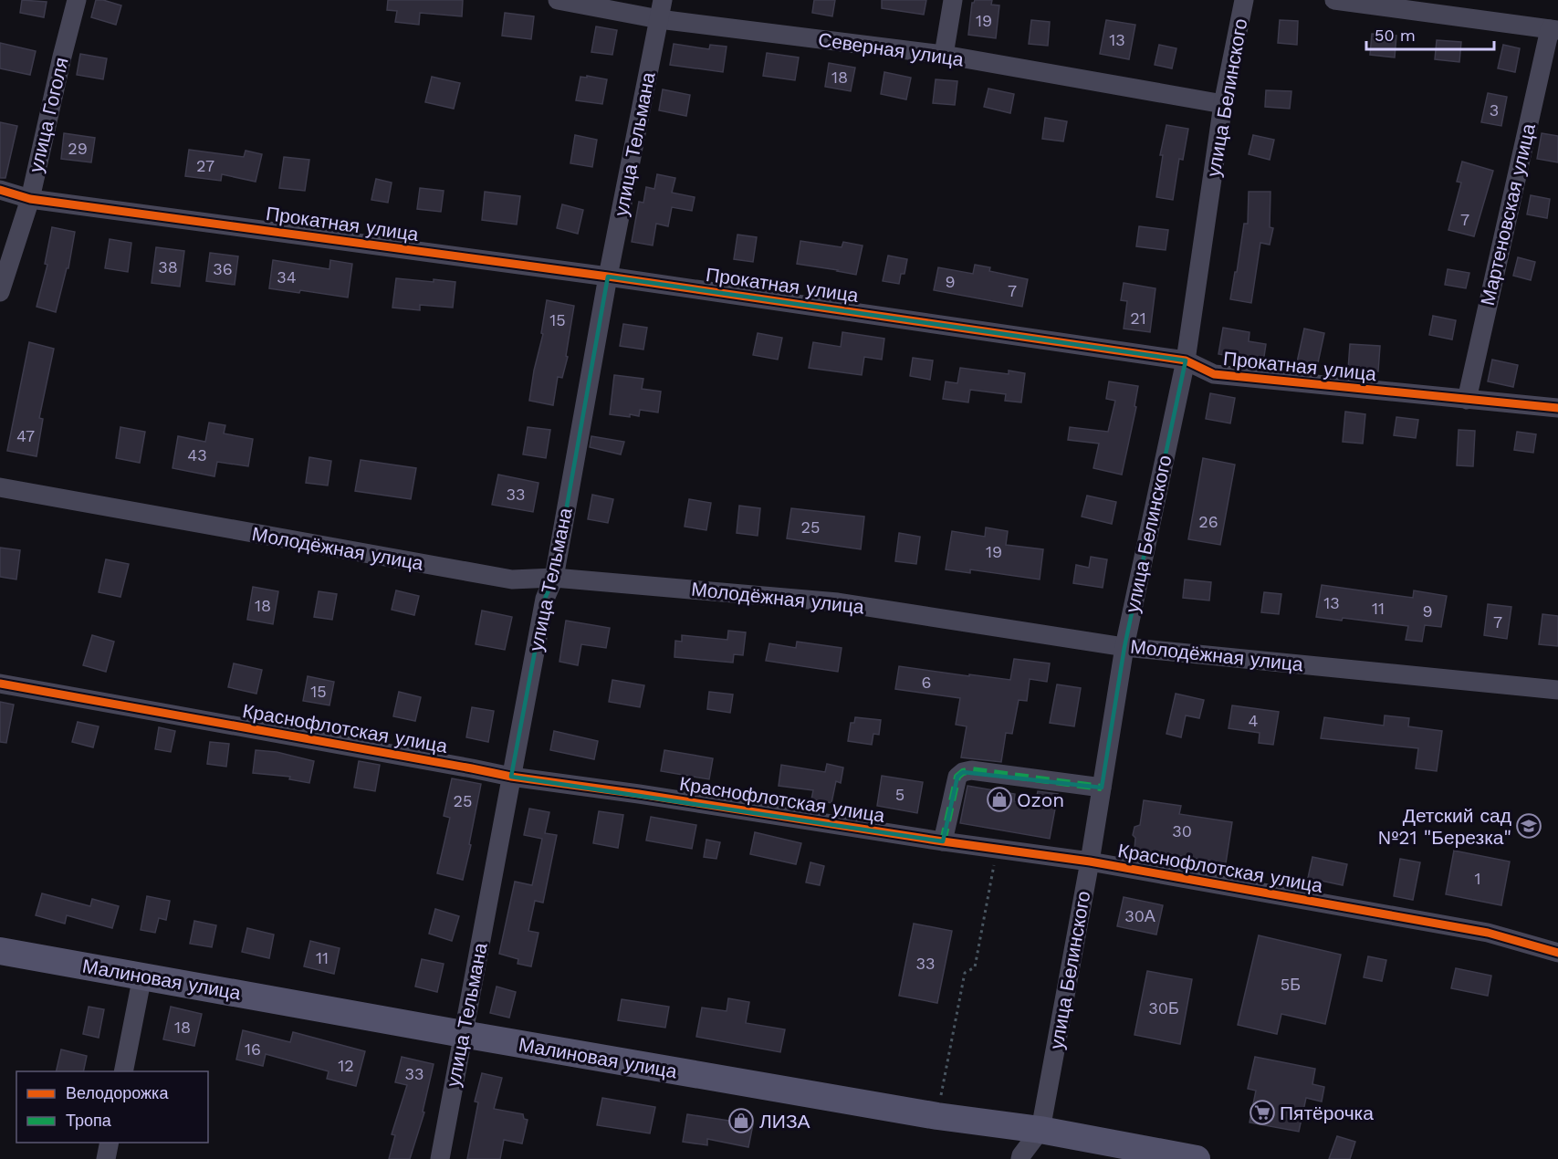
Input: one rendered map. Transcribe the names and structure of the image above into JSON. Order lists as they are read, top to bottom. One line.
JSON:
{"streets":{"street":["Северная улица","улица Белинского","улица Гоголя","улица Тельмана","Мартеновская улица","Прокатная улица","Молодёжная улица","Краснофлотская улица","Малиновая улица"]},"crossings":[["Северная улица","улица Белинского"],["Северная улица","улица Тельмана"],["улица Белинского","Прокатная улица"],["улица Белинского","Молодёжная улица"],["улица Белинского","Краснофлотская улица"],["улица Белинского","Малиновая улица"],["улица Гоголя","Прокатная улица"],["улица Тельмана","Прокатная улица"],["улица Тельмана","Молодёжная улица"],["улица Тельмана","Краснофлотская улица"],["улица Тельмана","Малиновая улица"],["Мартеновская улица","Прокатная улица"]],"places":{"shop":["Ozon","ЛИЗА"],"school or university":["Детский сад №21 \"Березка\""],"supermarket":["Пятёрочка"]},"house_numbers":["19","13","18","3","29","27","7","38","36","34","9","7","21","15","47","43","33","26","25","19","13","18","11","9","7","6","15","4","5","25","30","1","30А","11","33","5Б","30Б","18","16","12","33"],"legend":["Велодорожка","Тропа"],"scale_bar":"50 m"}
